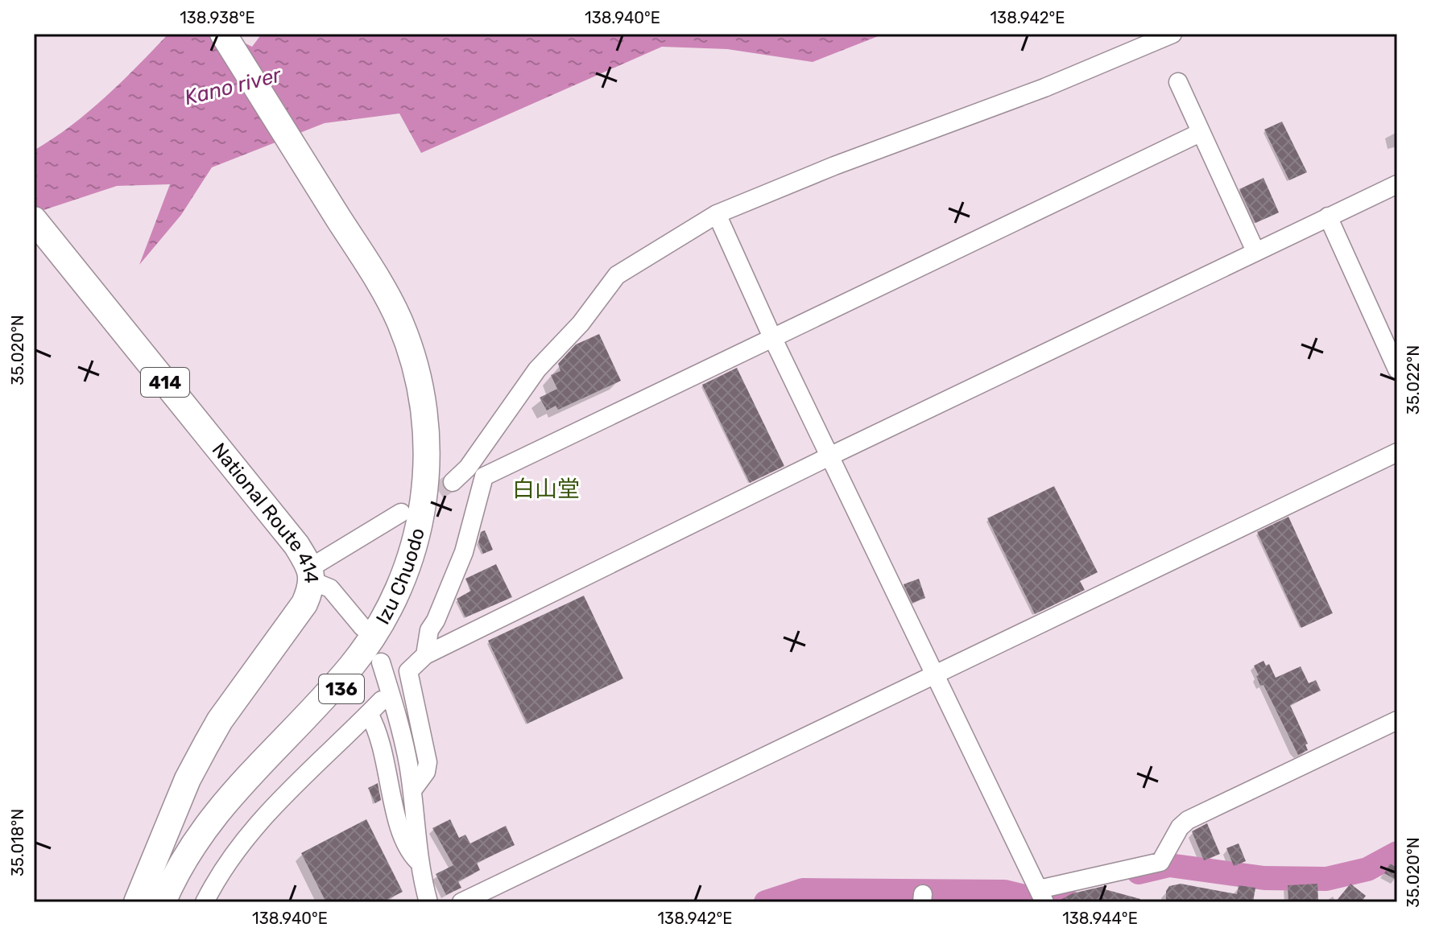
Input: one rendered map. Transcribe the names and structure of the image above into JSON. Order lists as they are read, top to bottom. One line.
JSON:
{"streets":{"highway":["414","National Route 414","Izu Chuodo","136"]},"districts":["白山堂"],"water":["Kano river"],"coordinates":["138.938°E","138.940°E","138.942°E","35.020°N","35.022°N","35.018°N","138.944°E"]}
